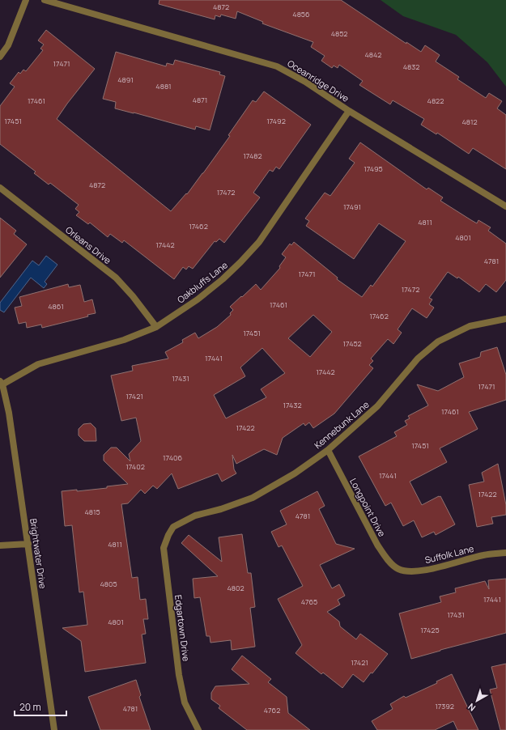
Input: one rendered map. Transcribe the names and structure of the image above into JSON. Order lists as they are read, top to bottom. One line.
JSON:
{"streets":{"street":["Oceanridge Drive","Orleans Drive","Oakbluffs Lane","Kennebunk Lane","Longpoint Drive","Brightwater Drive","Suffolk Lane","Edgartown Drive"]},"crossings":[["Oceanridge Drive","Oakbluffs Lane"],["Orleans Drive","Oakbluffs Lane"],["Oakbluffs Lane","Brightwater Drive"],["Kennebunk Lane","Longpoint Drive"],["Kennebunk Lane","Edgartown Drive"],["Longpoint Drive","Suffolk Lane"]],"house_numbers":["4872","4856","4852","4842","17471","4832","4891","4881","4871","17461","4822","17451","17492","4812","17482","17495","4872","17472","17491","4811","17462","4801","17442","4781","17471","17472","17461","4861","17462","17451","17452","17441","17442","17431","17471","17421","17432","17461","17422","17451","17406","17402","17441","17422","4815","4781","4811","4805","4802","17441","4765","17431","4801","17425","17421","17392","4781","4762"],"scale_bar":"20 m","north":"bottom left"}
